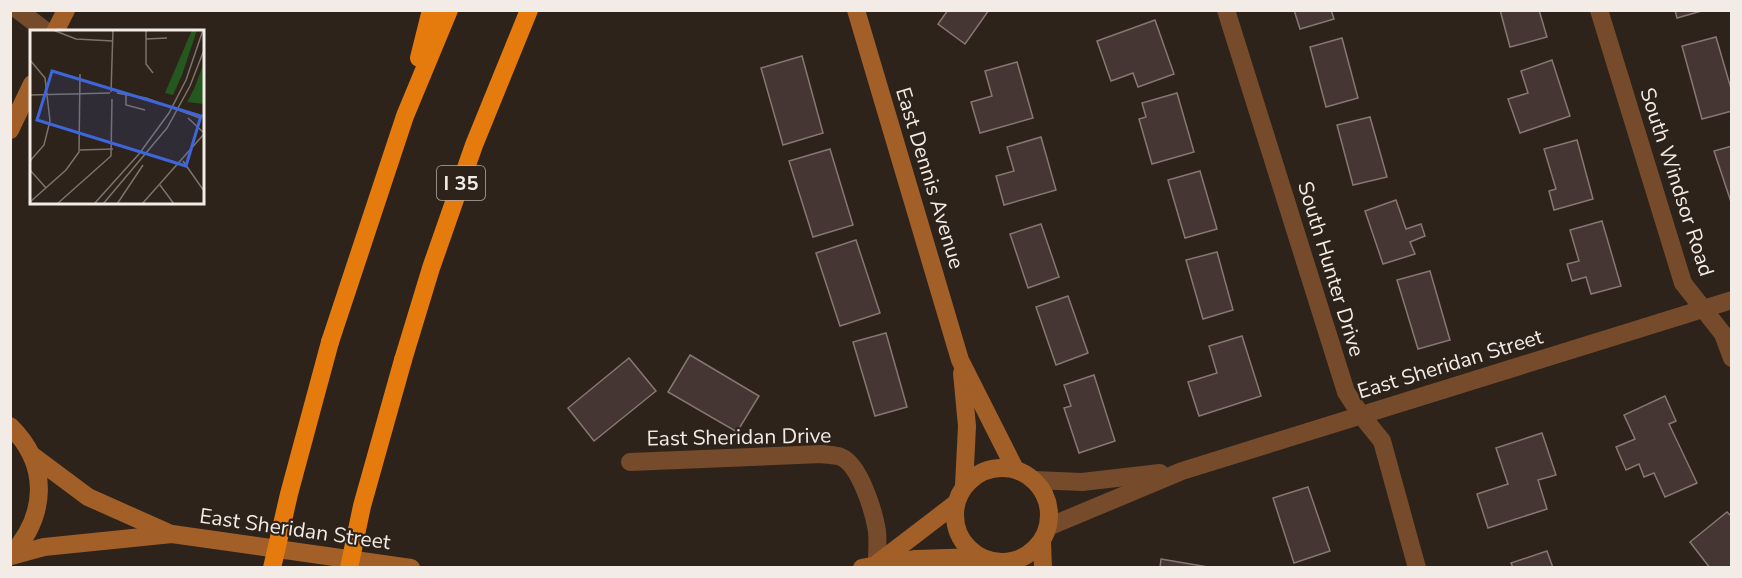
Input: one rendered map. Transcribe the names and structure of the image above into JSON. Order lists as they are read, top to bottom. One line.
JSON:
{"streets":{"highway":["I 35"],"main road":["East Dennis Avenue","East Sheridan Street"],"street":["South Windsor Road","South Hunter Drive","East Sheridan Drive"]},"crossings":[["East Dennis Avenue","East Sheridan Street"],["South Windsor Road","East Sheridan Street"],["South Hunter Drive","East Sheridan Street"]]}
